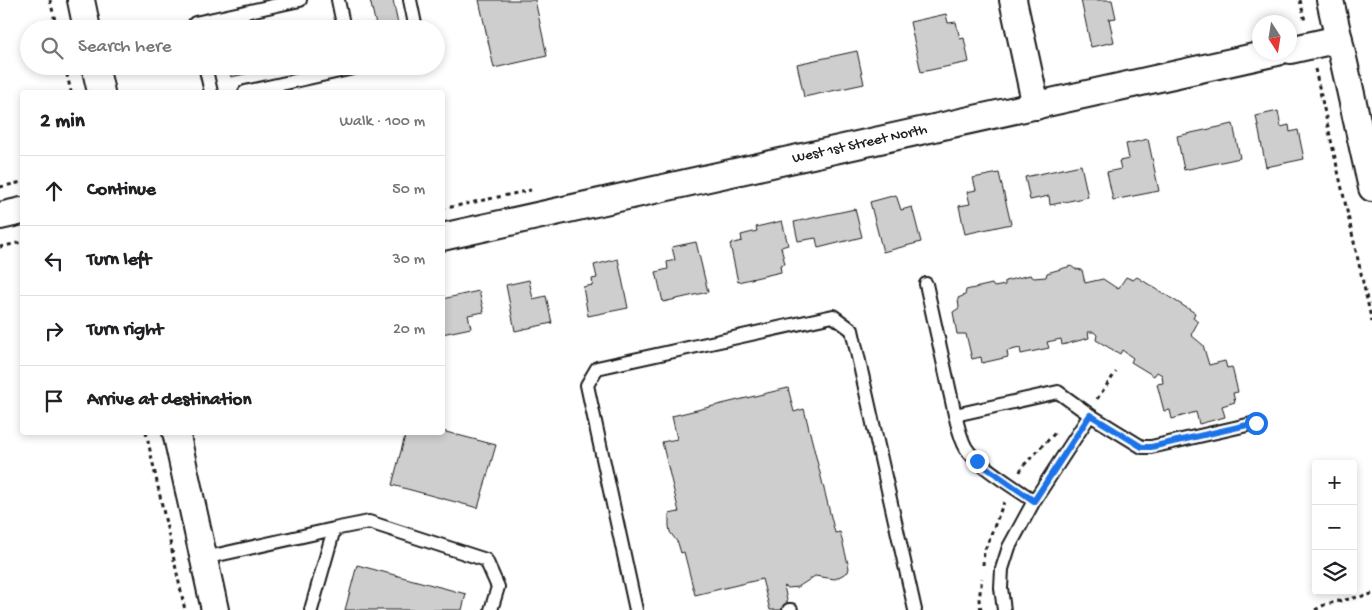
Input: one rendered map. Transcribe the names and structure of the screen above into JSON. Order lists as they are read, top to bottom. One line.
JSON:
{"streets":{"street":["West 1st Street North"]},"north":"bottom","page":{"search":"Search here","heading":["2 min","Walk · 100 m"],"list":[["Continue","50 m"],["Turn left","30 m"],["Turn right","20 m"],"Arrive at destination"],"map_buttons":["+","−"]}}
